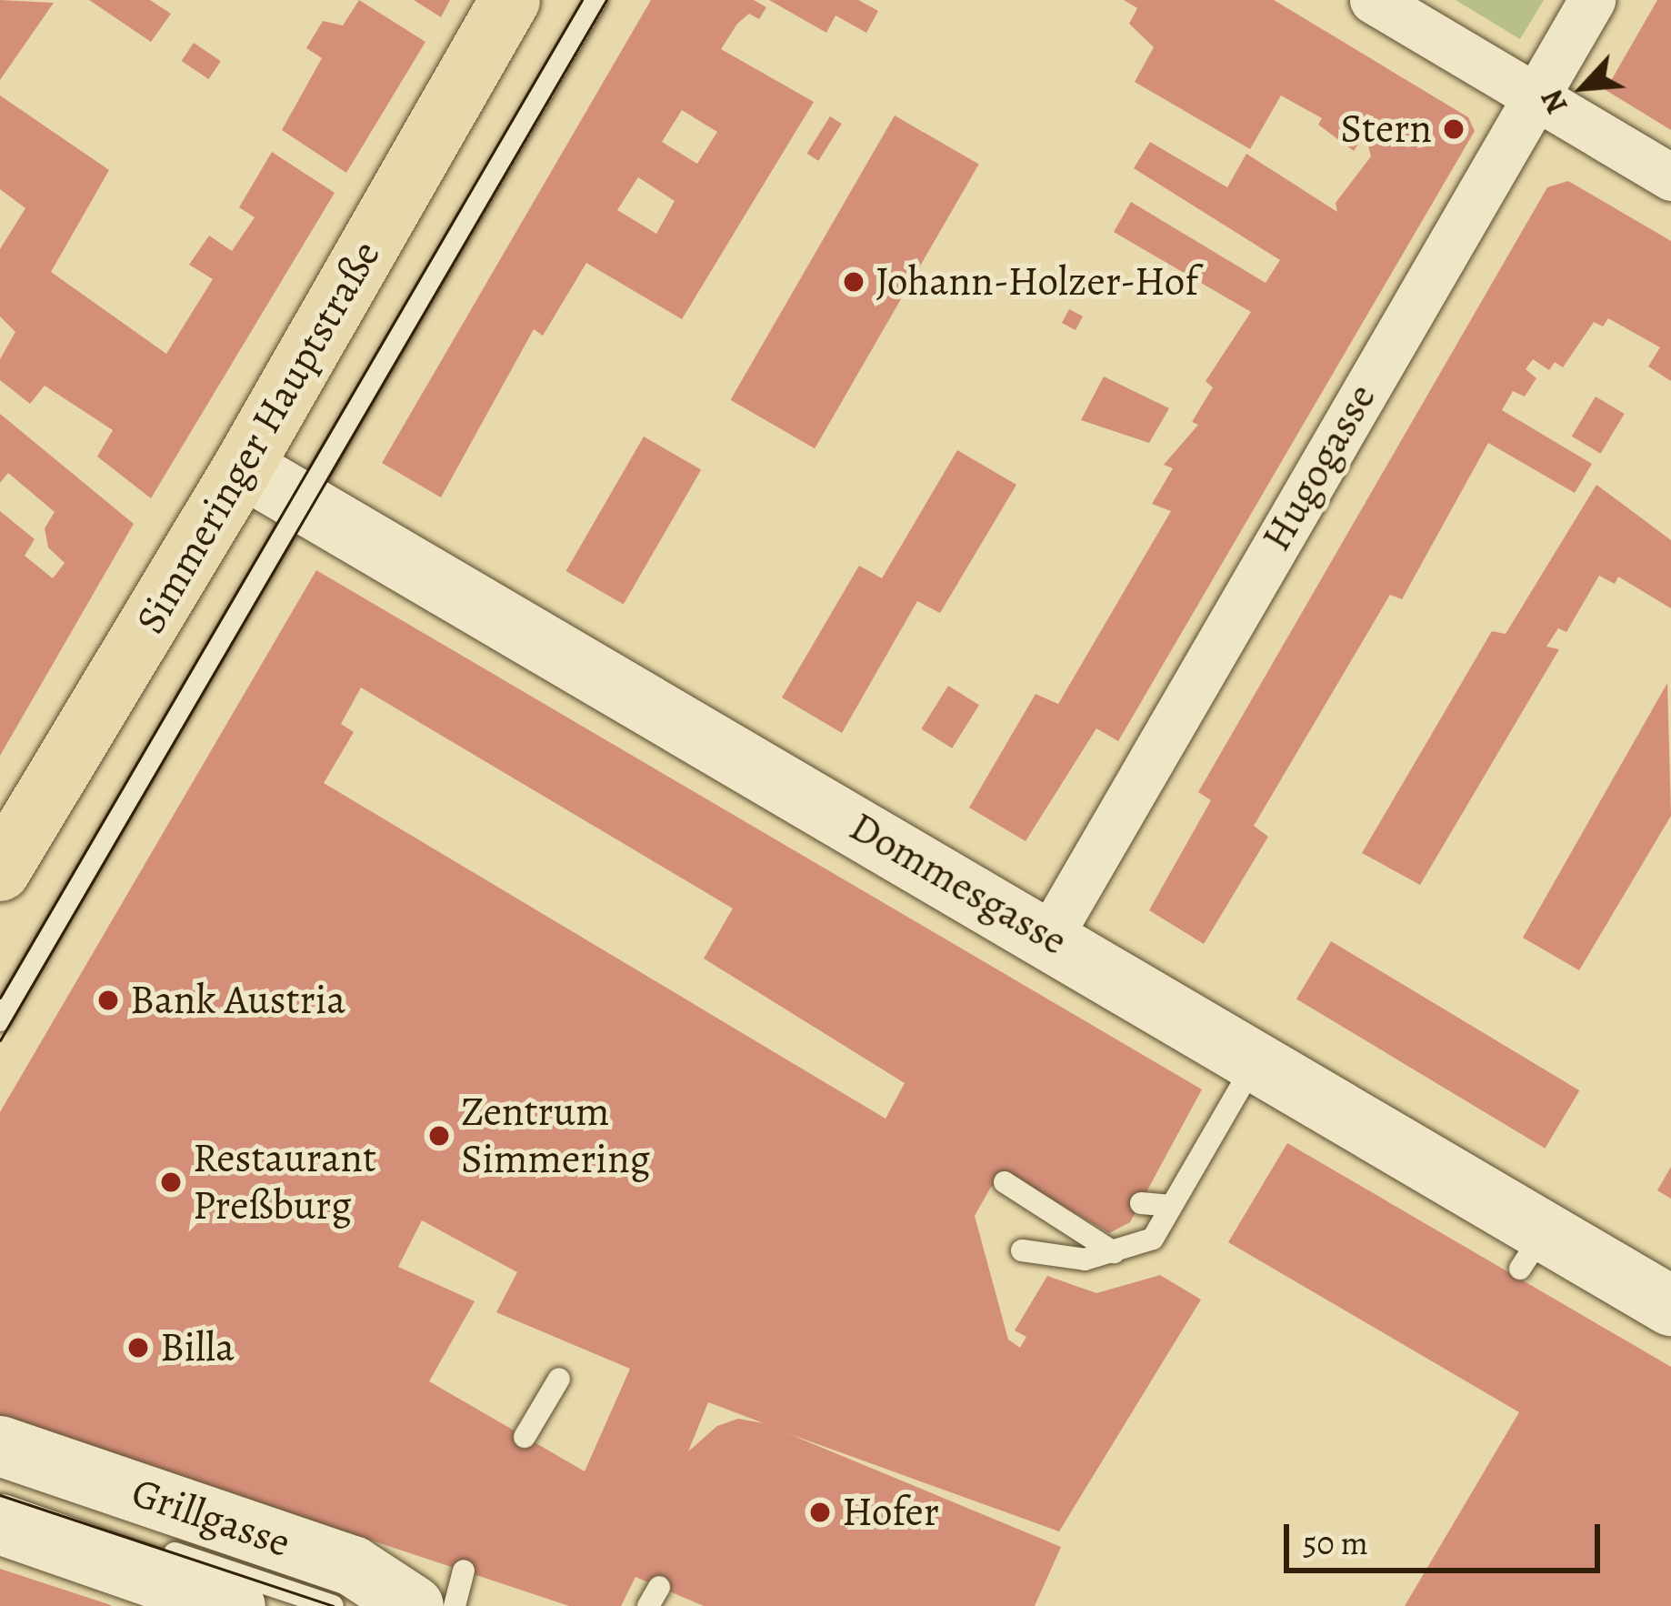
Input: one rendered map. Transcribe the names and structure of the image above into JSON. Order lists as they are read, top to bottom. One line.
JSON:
{"streets":{"main road":["Simmeringer Hauptstraße"],"street":["Hugogasse","Dommesgasse","Grillgasse"]},"crossings":[["Simmeringer Hauptstraße","Dommesgasse"],["Hugogasse","Dommesgasse"]],"places":["Stern","Johann-Holzer-Hof","Bank Austria","Zentrum Simmering","Restaurant Preßburg","Billa","Hofer"],"scale_bar":"50 m","north":"bottom left"}
